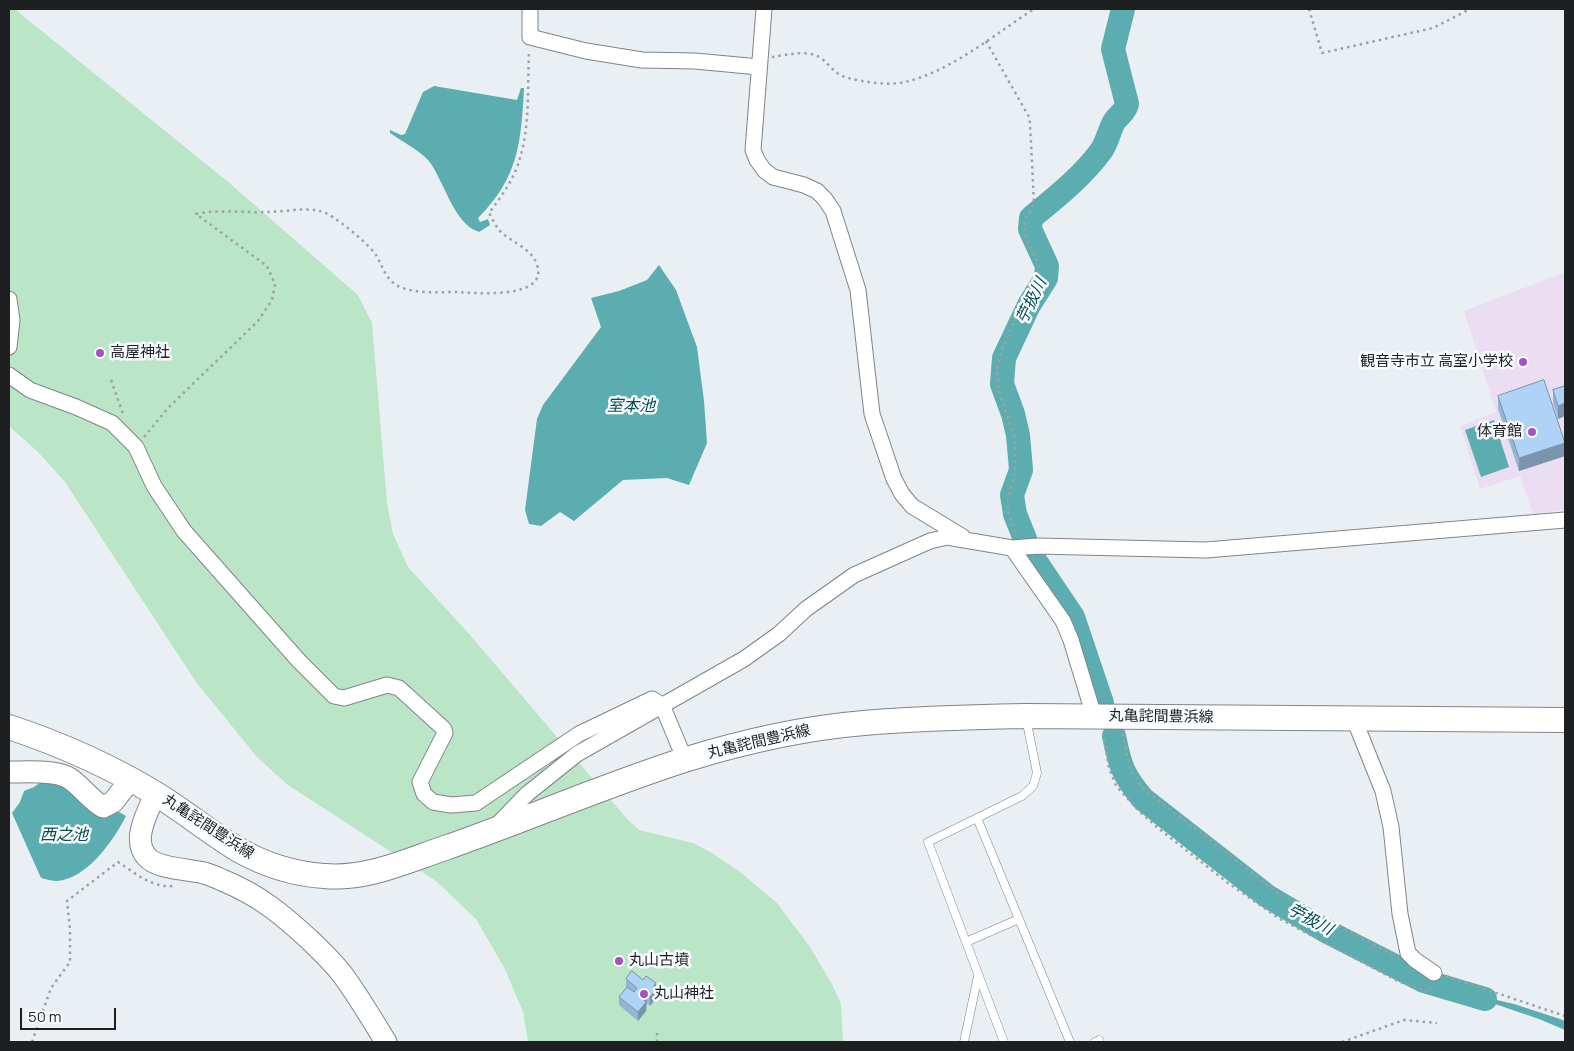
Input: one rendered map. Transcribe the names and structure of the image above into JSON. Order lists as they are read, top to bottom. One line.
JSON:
{"streets":{"main road":["丸亀詫間豊浜線"]},"water":["苧扱川","室本池","西之池"],"places":["高屋神社","観音寺市立 高室小学校","体育館","丸山古墳","丸山神社"],"scale_bar":"50 m"}
